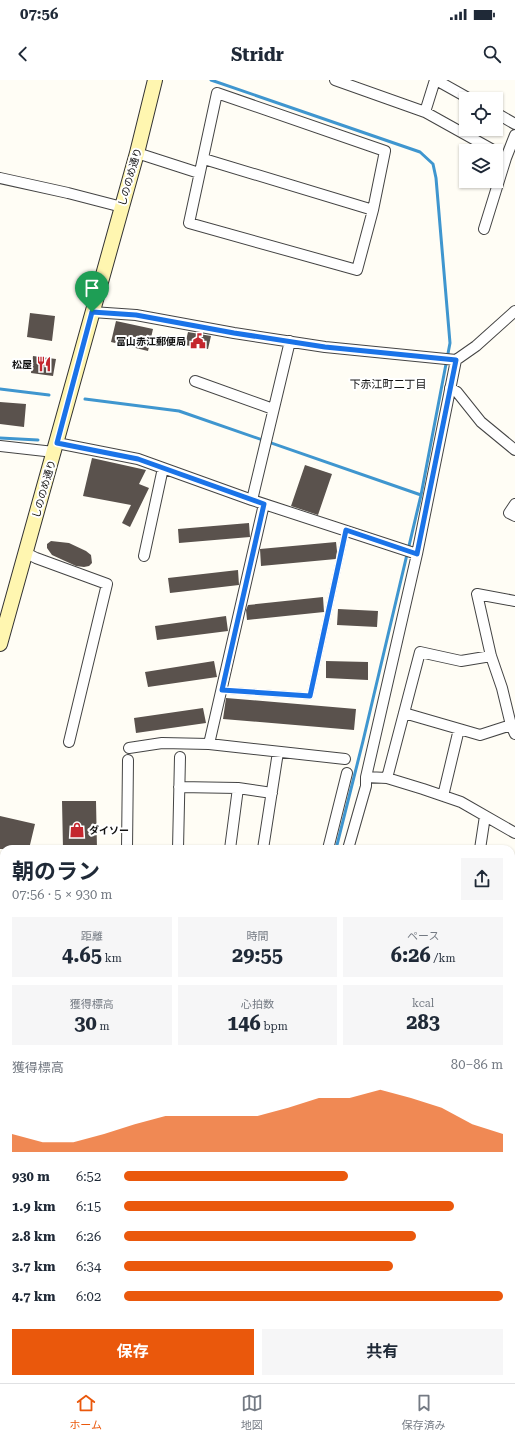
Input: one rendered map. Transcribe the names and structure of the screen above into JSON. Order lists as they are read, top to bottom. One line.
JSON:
{"streets":{"main road":["しののめ通り"]},"districts":["下赤江町二丁目"],"places":{"public building":["富山赤江郵便局"],"restaurant":["松屋"],"shop":["ダイソー"]},"page":{"status":"07:56","header":"Stridr","heading":["朝のラン","07:56 · 5 × 930 m"],"stats":[["距離","4.65 km"],["時間","29:55"],["ペース","6:26 /km"],["獲得標高","30 m"],["心拍数","146 bpm"],["kcal","283"]],"chart":["獲得標高","80–86 m"],"list":[{"name":"930 m","note":"6:52"},{"name":"1.9 km","note":"6:15"},{"name":"2.8 km","note":"6:26"},{"name":"3.7 km","note":"6:34"},{"name":"4.7 km","note":"6:02"}],"buttons":["保存","共有"],"tabs":["ホーム","地図","保存済み"]}}
